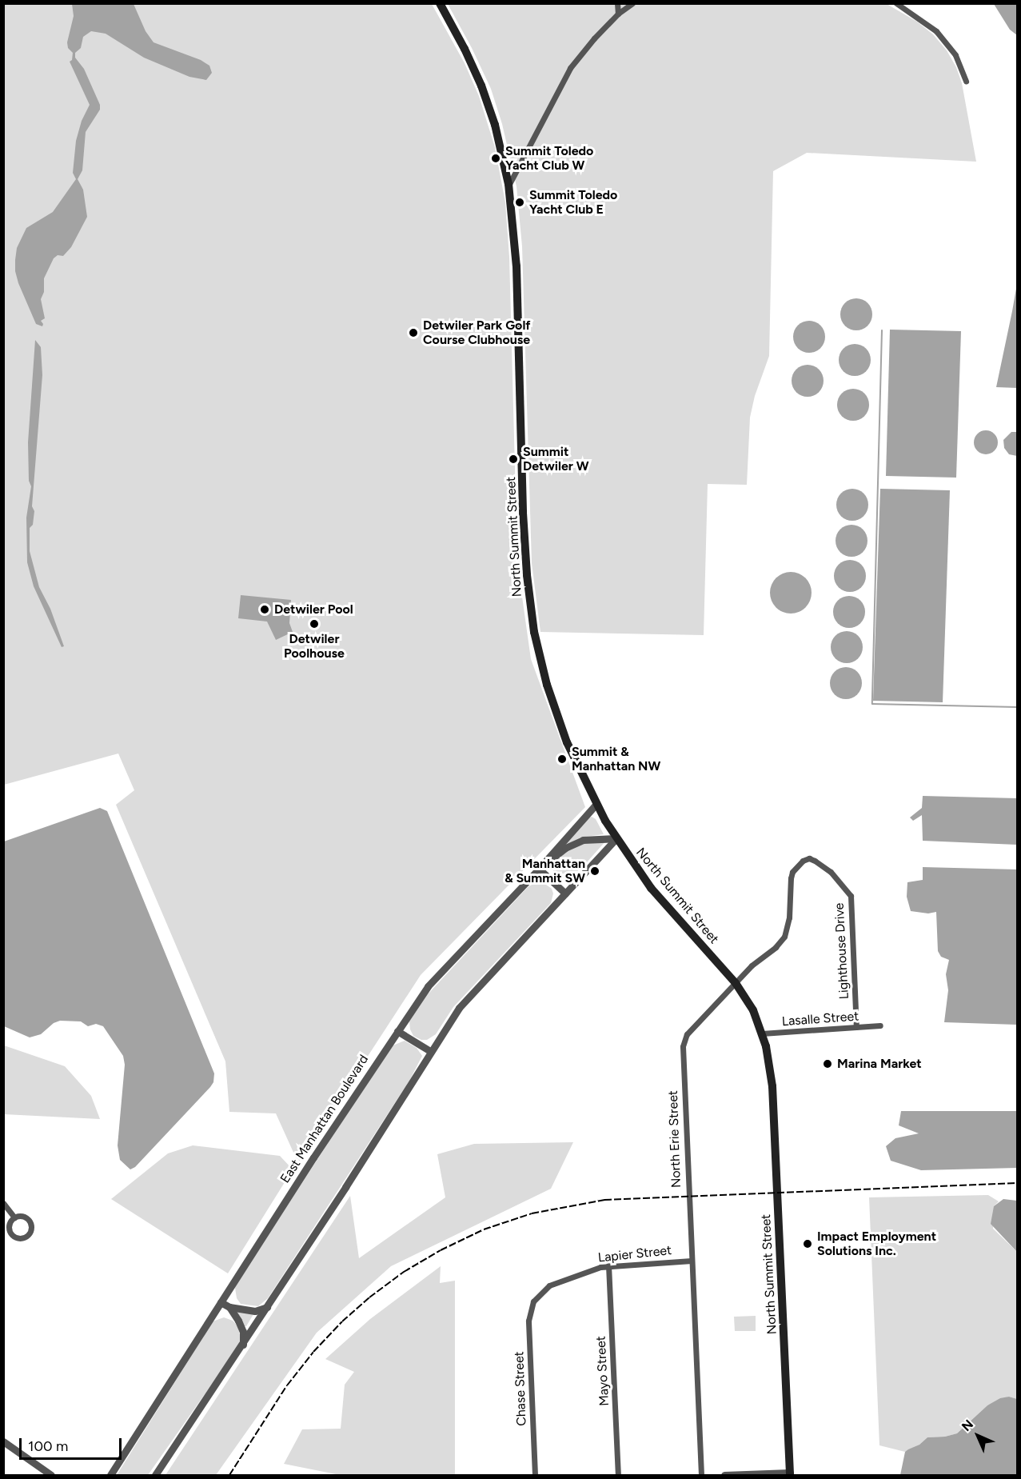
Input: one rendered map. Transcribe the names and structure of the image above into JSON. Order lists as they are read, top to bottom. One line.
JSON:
{"streets":{"main road":["North Summit Street"],"street":["Lighthouse Drive","Lasalle Street","East Manhattan Boulevard","North Erie Street","Lapier Street","Mayo Street","Chase Street"]},"crossings":[["North Summit Street","Lasalle Street"],["North Summit Street","East Manhattan Boulevard"],["North Summit Street","North Erie Street"],["Lighthouse Drive","Lasalle Street"],["Lighthouse Drive","North Erie Street"],["North Erie Street","Lapier Street"],["Lapier Street","Mayo Street"],["Lapier Street","Chase Street"]],"places":["Summit Toledo Yacht Club W","Summit Toledo Yacht Club E","Detwiler Park Golf Course Clubhouse","Summit Detwiler W","Detwiler Pool","Detwiler Poolhouse","Summit & Manhattan NW","Manhattan & Summit SW","Marina Market","Impact Employment Solutions Inc."],"scale_bar":"100 m","north":"top left"}
